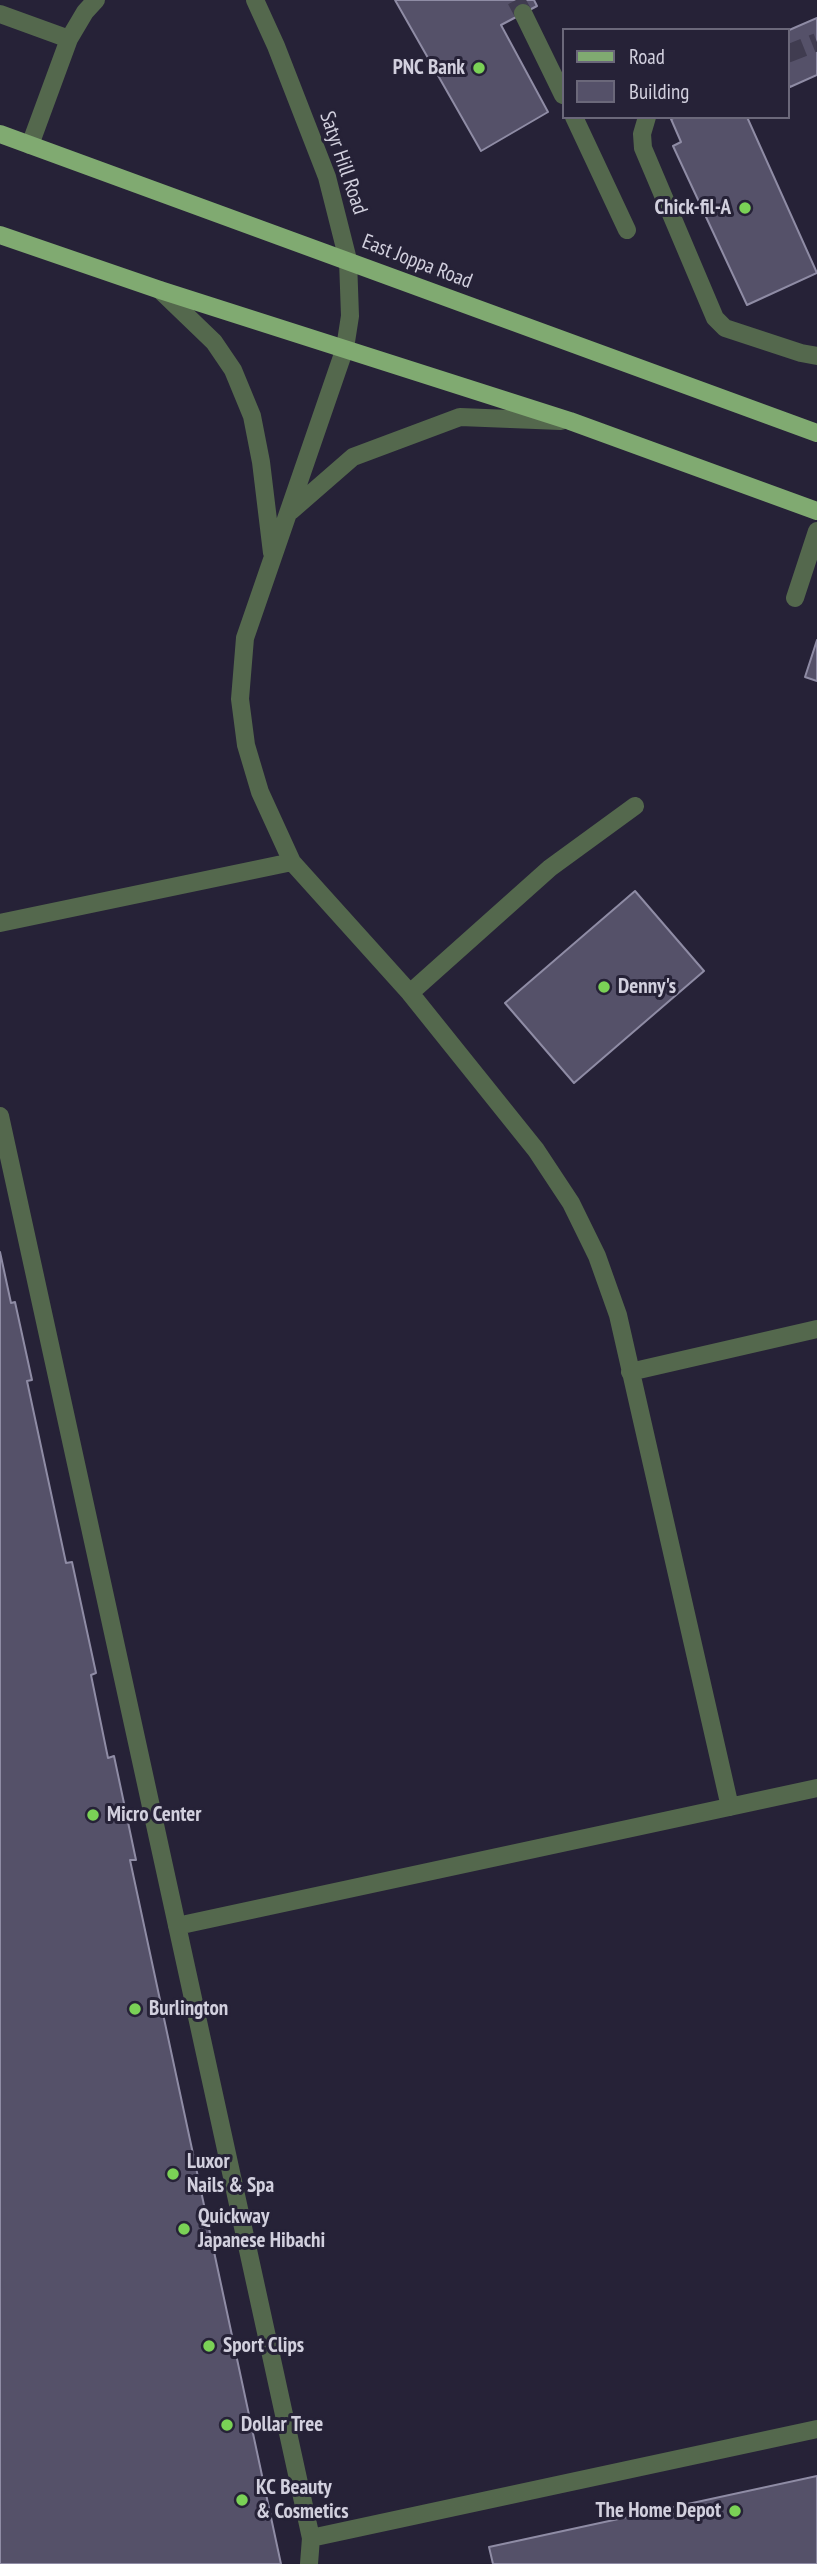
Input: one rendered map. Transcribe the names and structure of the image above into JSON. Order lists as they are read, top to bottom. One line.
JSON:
{"streets":{"main road":["East Joppa Road"],"street":["Satyr Hill Road"]},"crossings":[["Satyr Hill Road","East Joppa Road"]],"places":["PNC Bank","Chick-fil-A","Denny's","Micro Center","Burlington","Luxor Nails & Spa","Quickway Japanese Hibachi","Sport Clips","Dollar Tree","KC Beauty & Cosmetics","The Home Depot"],"legend":["Road","Building"]}
